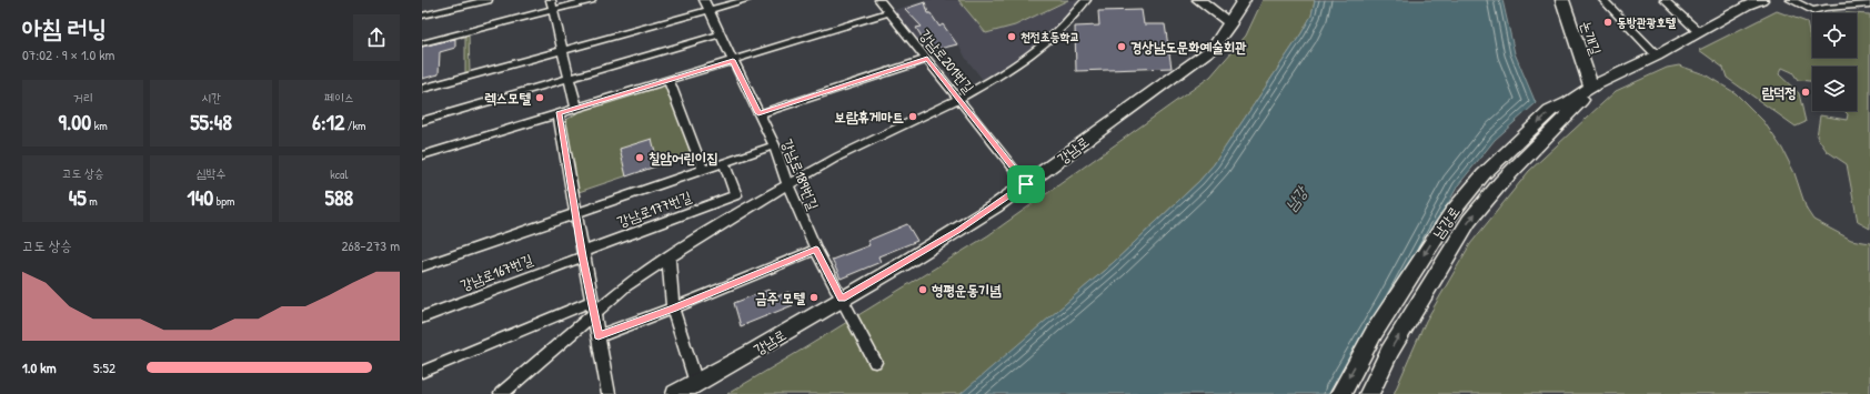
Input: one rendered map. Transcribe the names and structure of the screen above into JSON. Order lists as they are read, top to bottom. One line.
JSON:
{"streets":{"street":["논개길","강남로201번길","강남로","강남로189번길","강남로177번길","남강로","강남로167번길"]},"crossings":[["논개길","남강로"],["강남로201번길","강남로"],["강남로","강남로189번길"],["강남로177번길","강남로167번길"]],"water":["남강"],"places":["동방관광호텔","천전초등학교","경상남도문화예술회관","람덕정","렉스모텔","보람휴게마트","칠암어린이집","형평운동기념","금주 모텔"],"page":{"heading":["아침 러닝","07:02 · 9 × 1.0 km"],"stats":[["거리","9.00 km"],["시간","55:48"],["페이스","6:12 /km"],["고도 상승","45 m"],["심박수","140 bpm"],["kcal","588"]],"chart":["고도 상승","268–273 m"],"list":[{"name":"1.0 km","note":"5:52"}]}}
